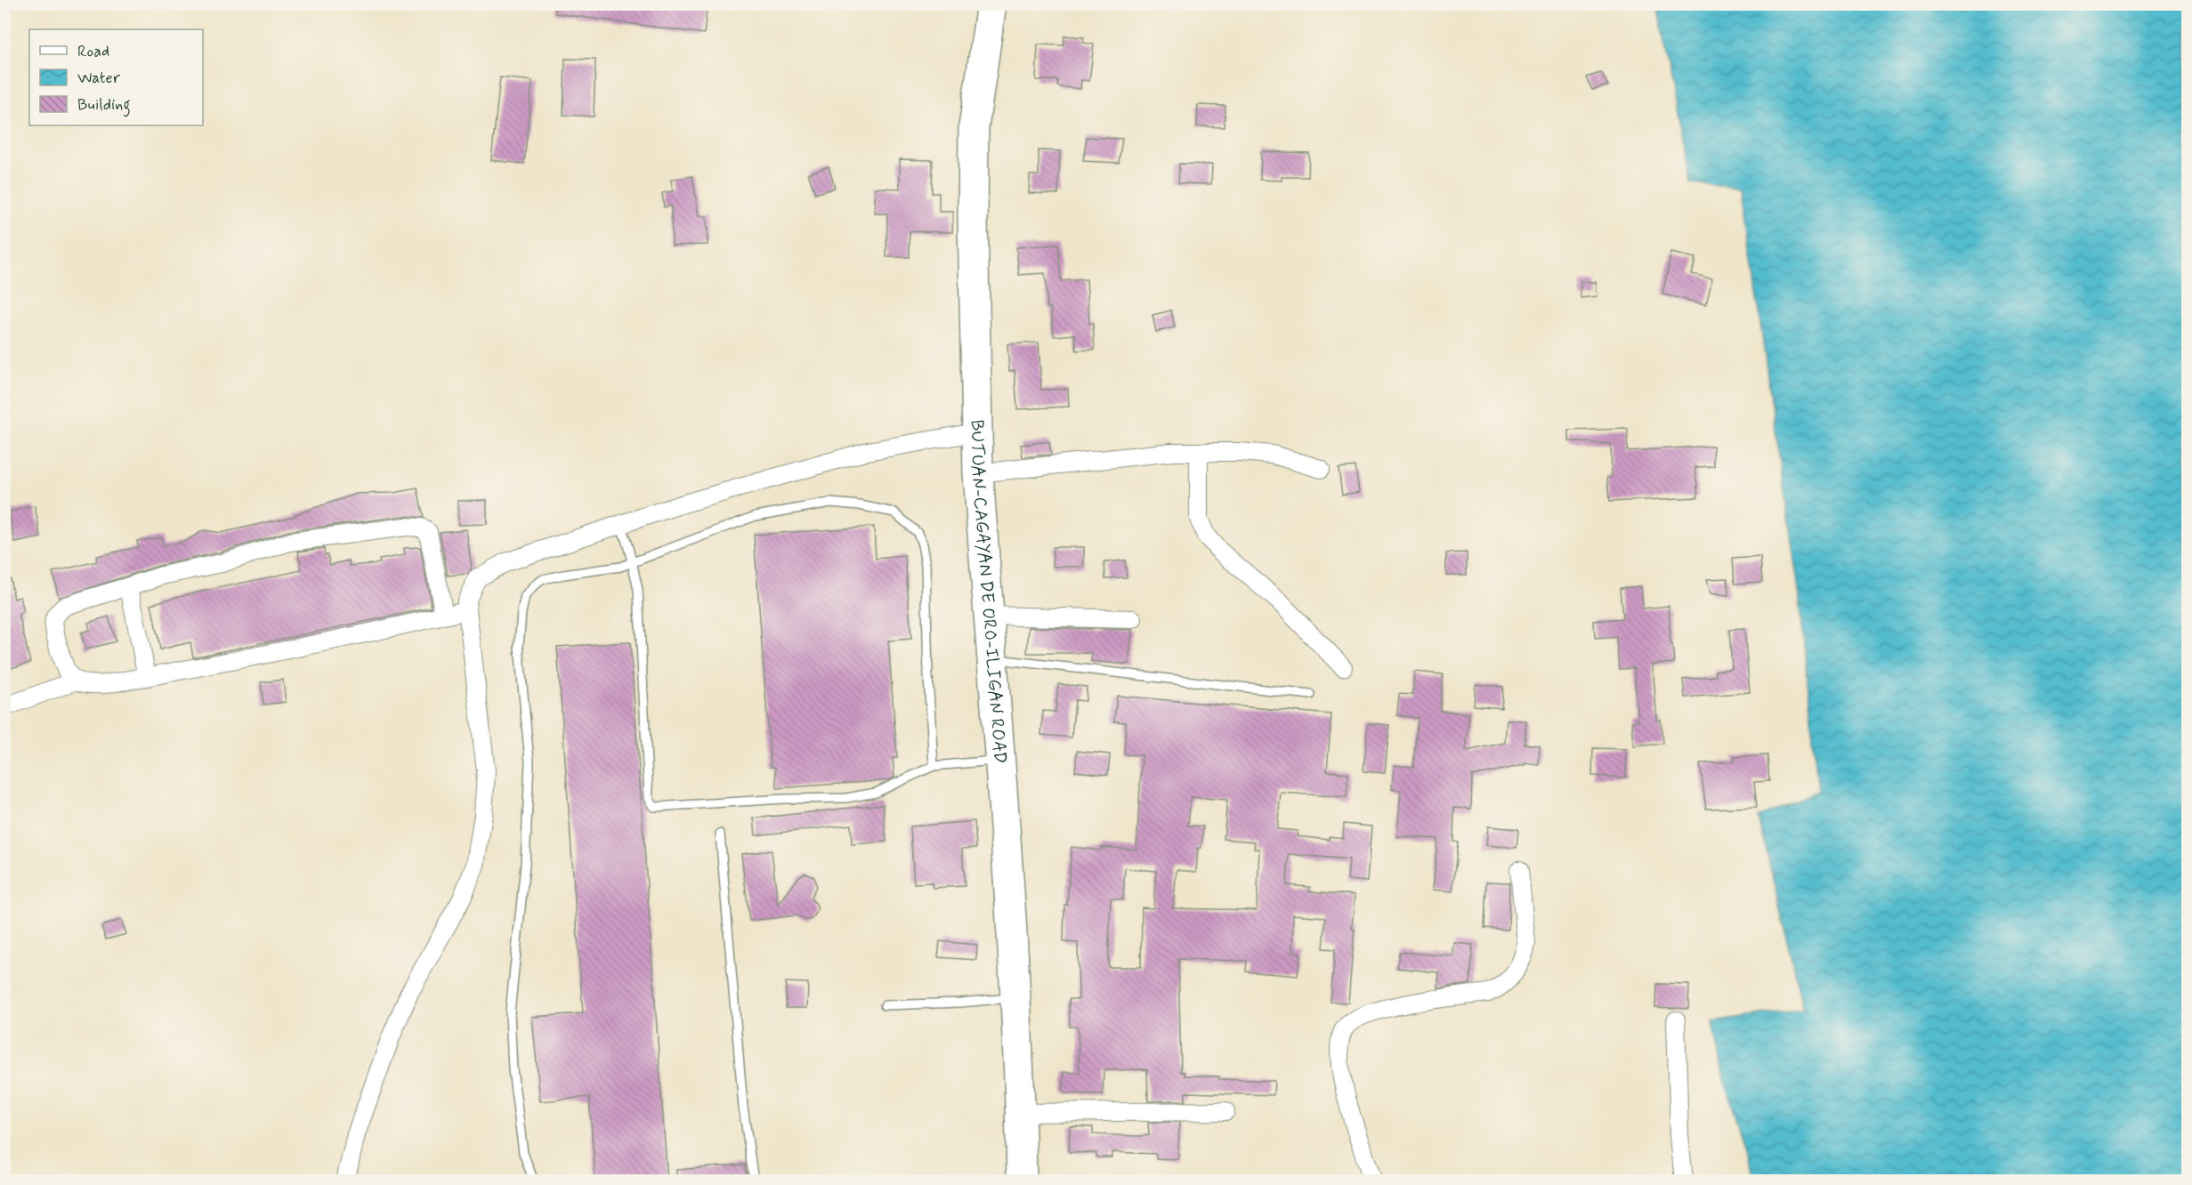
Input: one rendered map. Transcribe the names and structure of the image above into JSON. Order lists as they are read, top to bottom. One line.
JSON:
{"streets":{"highway":["BUTUAN-CAGAYAN DE ORO-ILIGAN ROAD"]},"legend":["Road","Water","Building"]}
